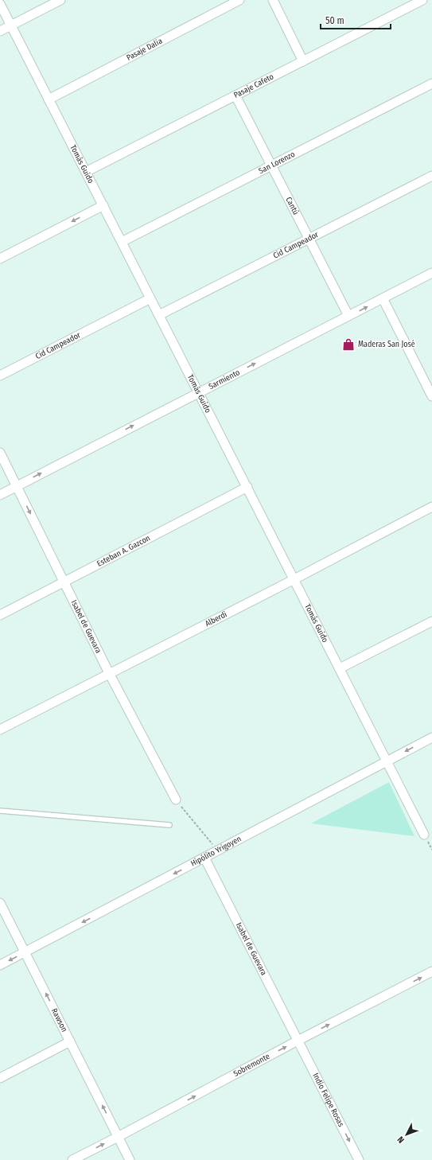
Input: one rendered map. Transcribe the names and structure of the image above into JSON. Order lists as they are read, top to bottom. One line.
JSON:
{"streets":{"street":["Pasaje Dalia","Pasaje Cafeto","San Lorenzo","Tomás Guido","Cantú","Cid Campeador","Sarmiento","Esteban A. Gazcon","Alberdi","Isabel de Guevara","Hipólito Yrigoyen","Rawson","Sobremonte","Indio Felipe Rosas"]},"crossings":[["Pasaje Dalia","Tomás Guido"],["Pasaje Cafeto","Tomás Guido"],["Pasaje Cafeto","Cantú"],["San Lorenzo","Tomás Guido"],["San Lorenzo","Cantú"],["Tomás Guido","Cid Campeador"],["Tomás Guido","Sarmiento"],["Tomás Guido","Esteban A. Gazcon"],["Tomás Guido","Alberdi"],["Tomás Guido","Hipólito Yrigoyen"],["Cantú","Cid Campeador"],["Cantú","Sarmiento"],["Sarmiento","Isabel de Guevara"],["Esteban A. Gazcon","Isabel de Guevara"],["Alberdi","Isabel de Guevara"],["Isabel de Guevara","Hipólito Yrigoyen"],["Isabel de Guevara","Sobremonte"],["Isabel de Guevara","Indio Felipe Rosas"],["Hipólito Yrigoyen","Rawson"],["Rawson","Sobremonte"],["Sobremonte","Indio Felipe Rosas"]],"one_way":["Sarmiento","Hipólito Yrigoyen","Rawson","Sobremonte","Indio Felipe Rosas"],"places":{"shop":["Maderas San José"]},"scale_bar":"50 m","north":"bottom left"}
